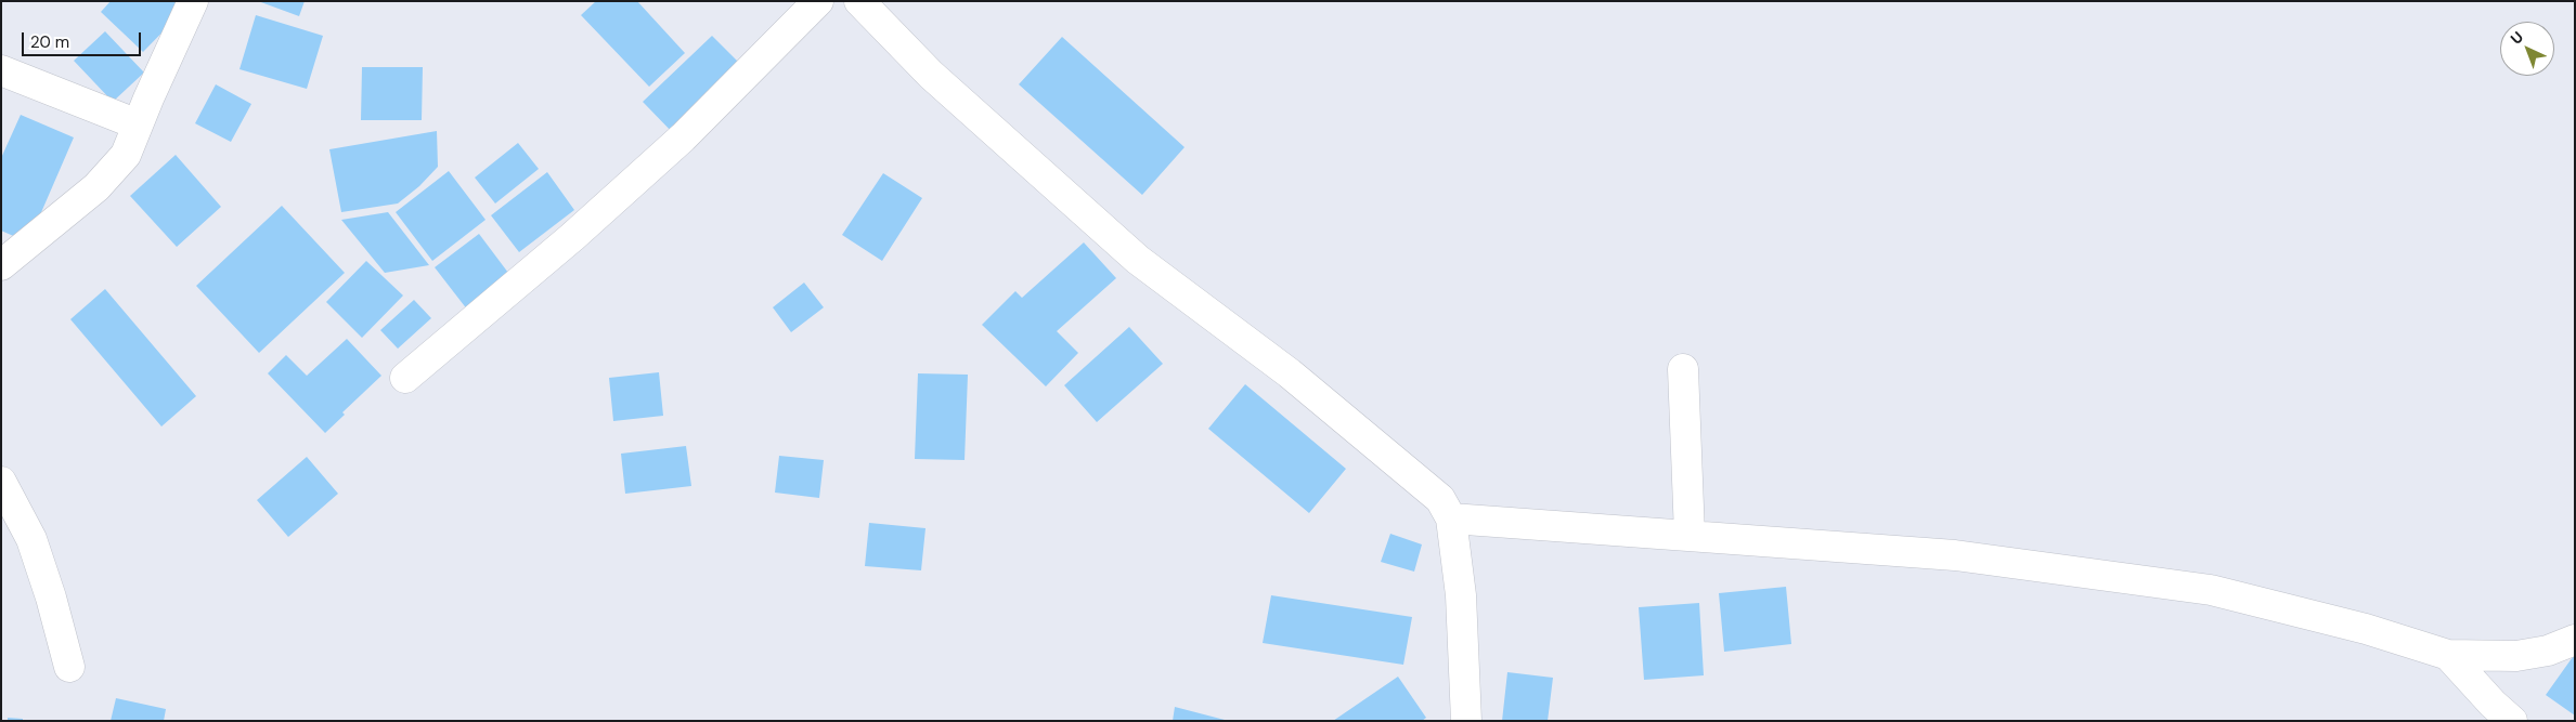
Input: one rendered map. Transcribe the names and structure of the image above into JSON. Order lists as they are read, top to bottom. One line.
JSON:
{"scale_bar":"20 m","north":"top left"}
